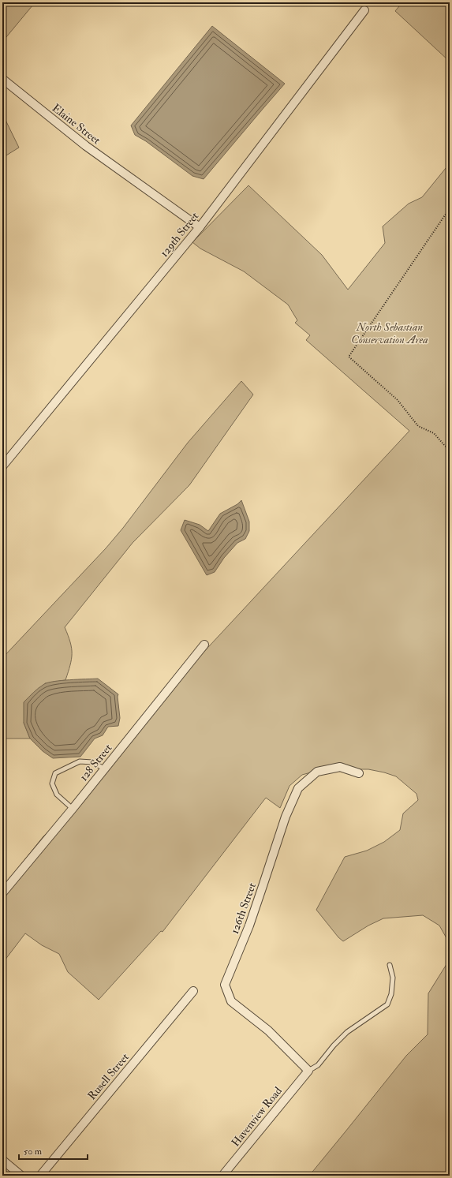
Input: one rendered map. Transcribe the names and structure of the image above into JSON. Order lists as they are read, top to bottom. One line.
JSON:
{"streets":{"street":["Elaine Street","129th Street","128 Street","126th Street","Rusell Street","Havenview Road"]},"crossings":[["Elaine Street","129th Street"],["126th Street","Havenview Road"]],"parks":["North Sebastian Conservation Area"],"scale_bar":"50 m"}
